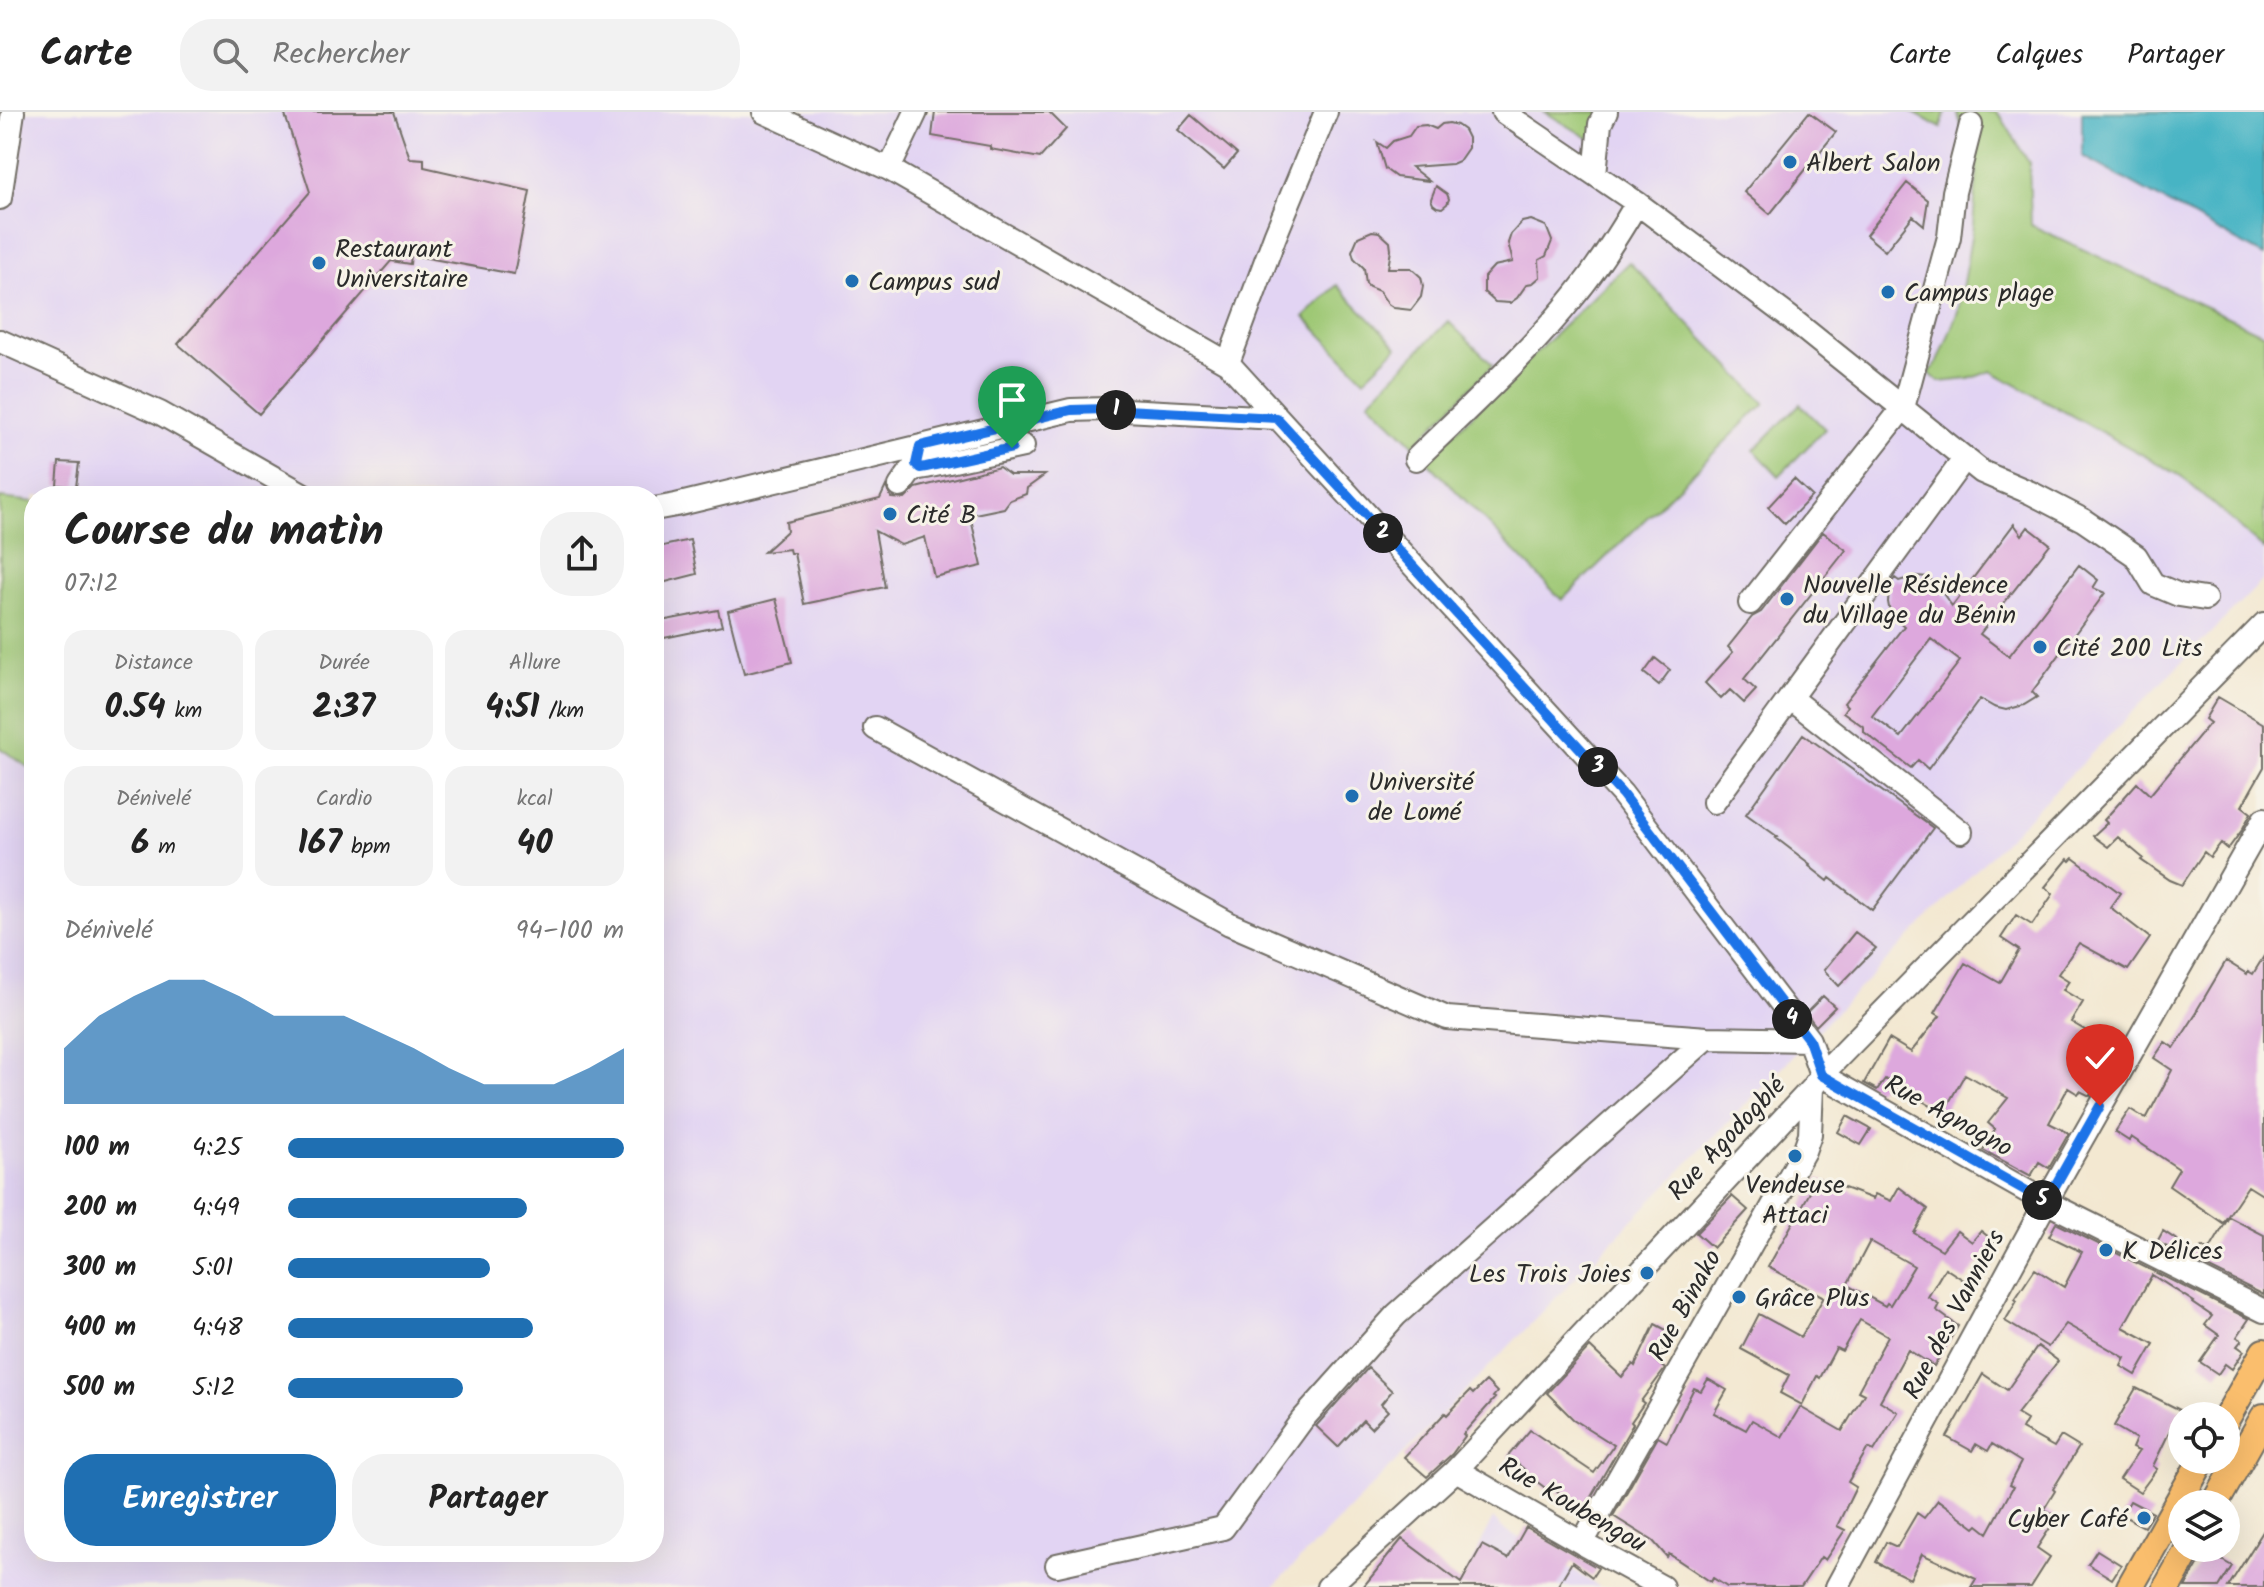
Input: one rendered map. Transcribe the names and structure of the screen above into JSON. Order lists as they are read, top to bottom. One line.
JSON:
{"streets":{"street":["Rue Agnogno","Rue Agodogblé","Rue Binako","Rue des Vanniers","Rue Koubengou"]},"crossings":[["Rue Agnogno","Rue Agodogblé"],["Rue Agnogno","Rue Binako"],["Rue Agnogno","Rue des Vanniers"],["Rue Agodogblé","Rue Binako"],["Rue Agodogblé","Rue Koubengou"],["Rue Binako","Rue Koubengou"]],"places":["Albert Salon","Restaurant Universitaire","Campus sud","Campus plage","Cité B","Nouvelle Résidence du Village du Bénin","Cité 200 Lits","Université de Lomé","Vendeuse Attaci","K Délices","Les Trois Joies","Grâce Plus","Cyber Café"],"page":{"header":"Carte","search":"Rechercher","nav":["Carte","Calques","Partager"],"pins":["1","2","3","4","5"],"heading":["Course du matin","07:12"],"stats":[["Distance","0.54 km"],["Durée","2:37"],["Allure","4:51 /km"],["Dénivelé","6 m"],["Cardio","167 bpm"],["kcal","40"]],"chart":["Dénivelé","94–100 m"],"list":[{"name":"100 m","note":"4:25"},{"name":"200 m","note":"4:49"},{"name":"300 m","note":"5:01"},{"name":"400 m","note":"4:48"},{"name":"500 m","note":"5:12"}],"buttons":["Enregistrer","Partager"]}}
